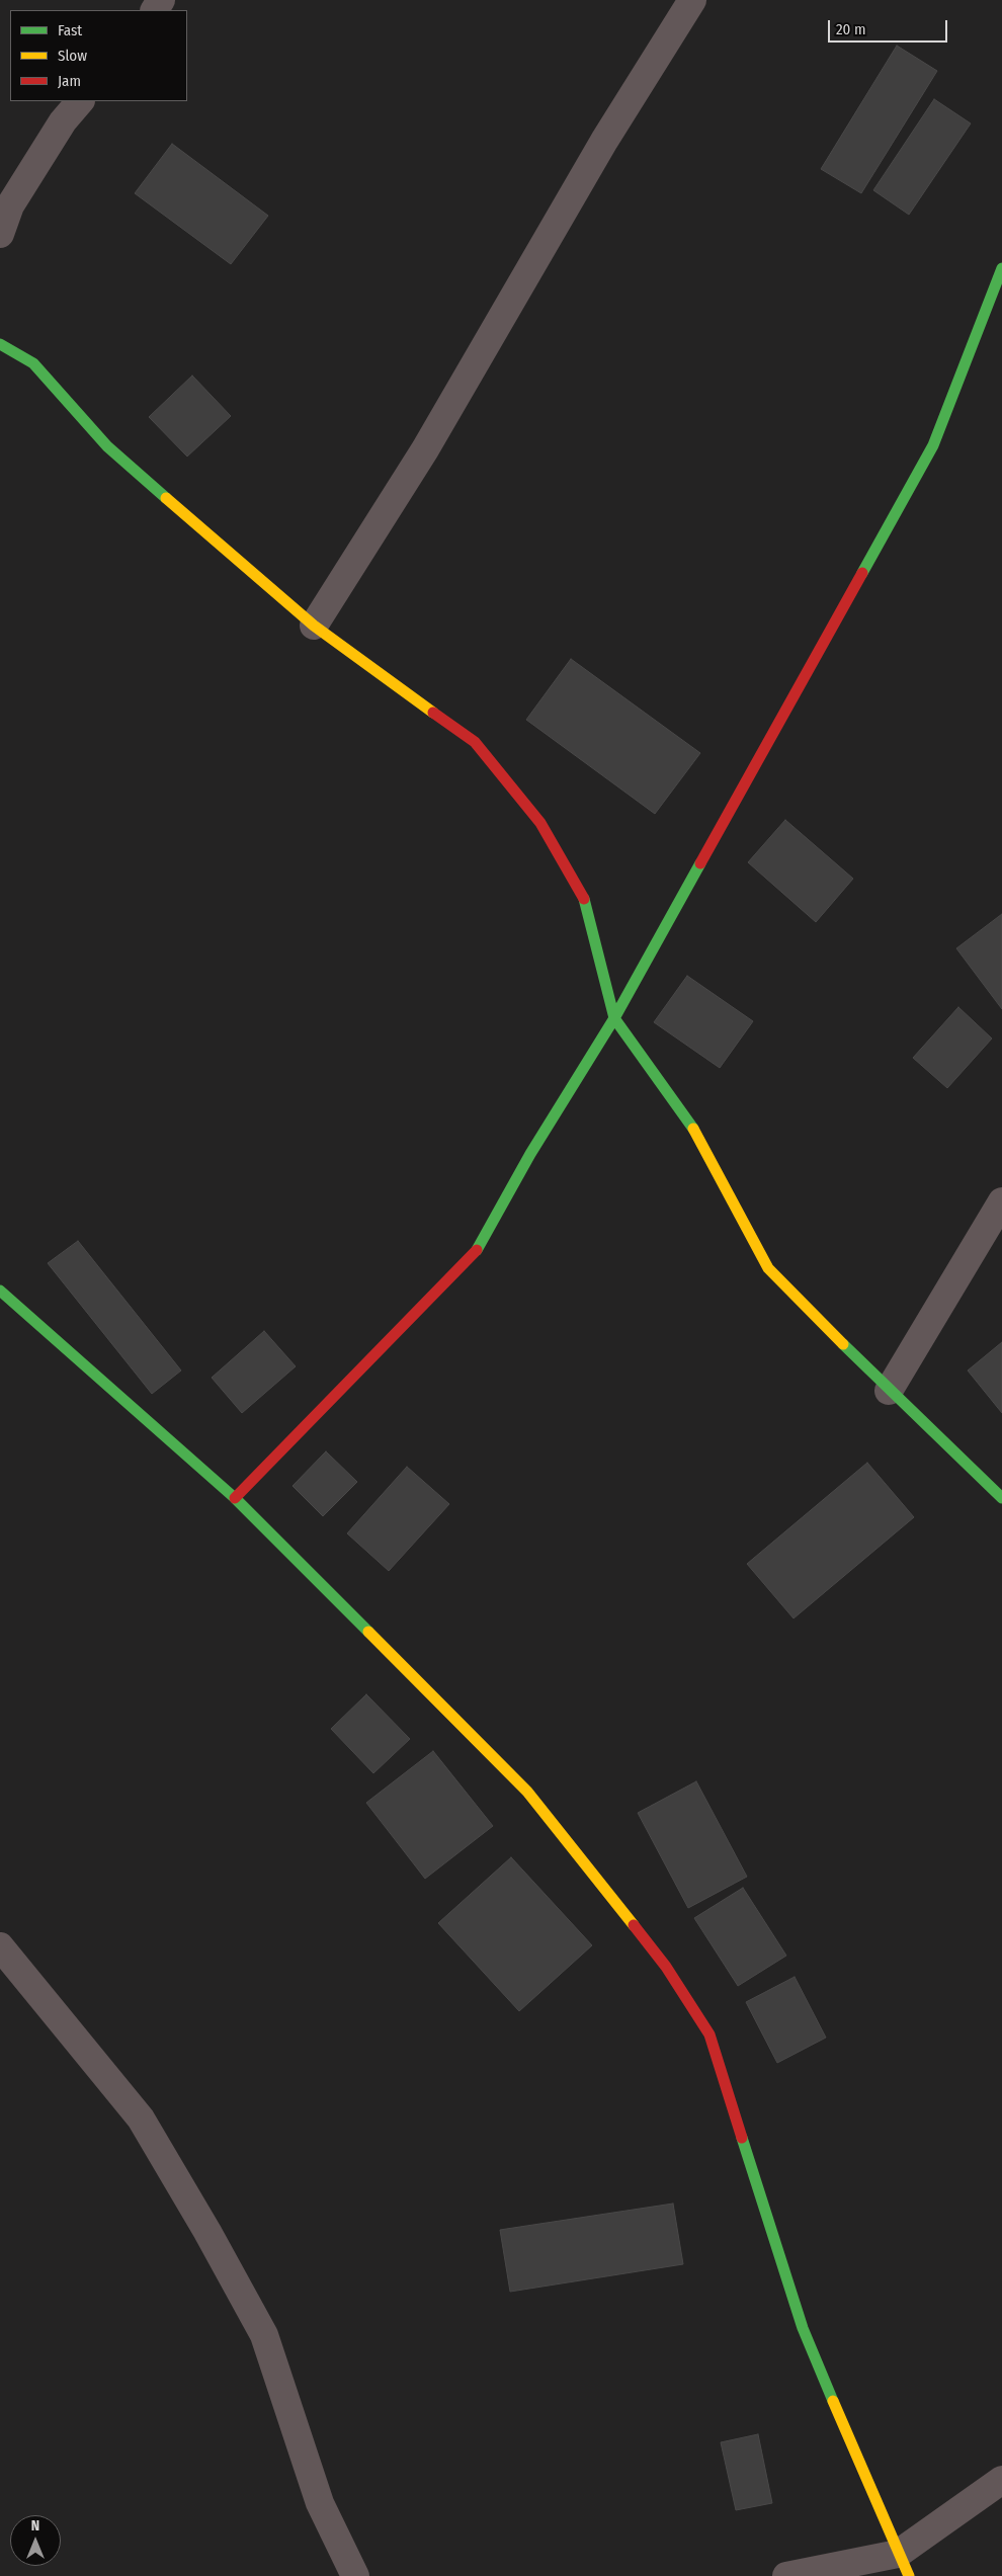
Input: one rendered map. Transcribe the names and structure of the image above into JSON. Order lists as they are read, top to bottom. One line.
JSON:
{"legend":["Fast","Slow","Jam"],"scale_bar":"20 m","north":"top"}
